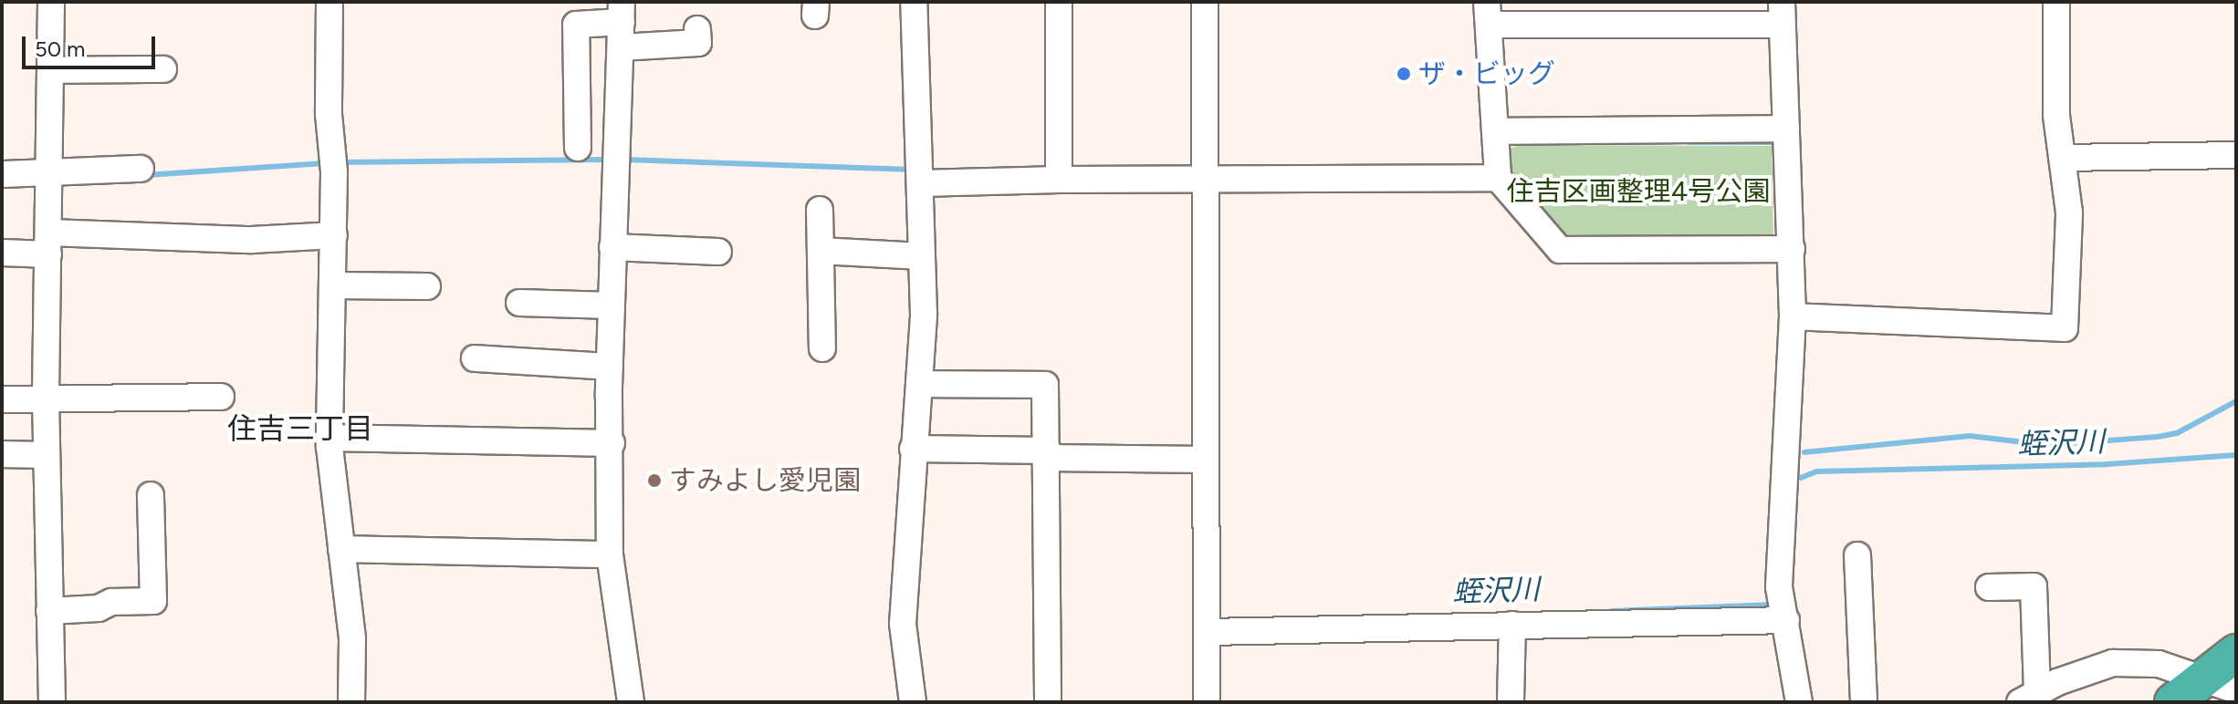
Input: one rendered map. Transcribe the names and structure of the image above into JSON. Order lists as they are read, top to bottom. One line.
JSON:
{"districts":["住吉三丁目"],"water":["蛭沢川"],"parks":["住吉区画整理4号公園"],"places":["ザ・ビッグ","すみよし愛児園"],"scale_bar":"50 m"}
